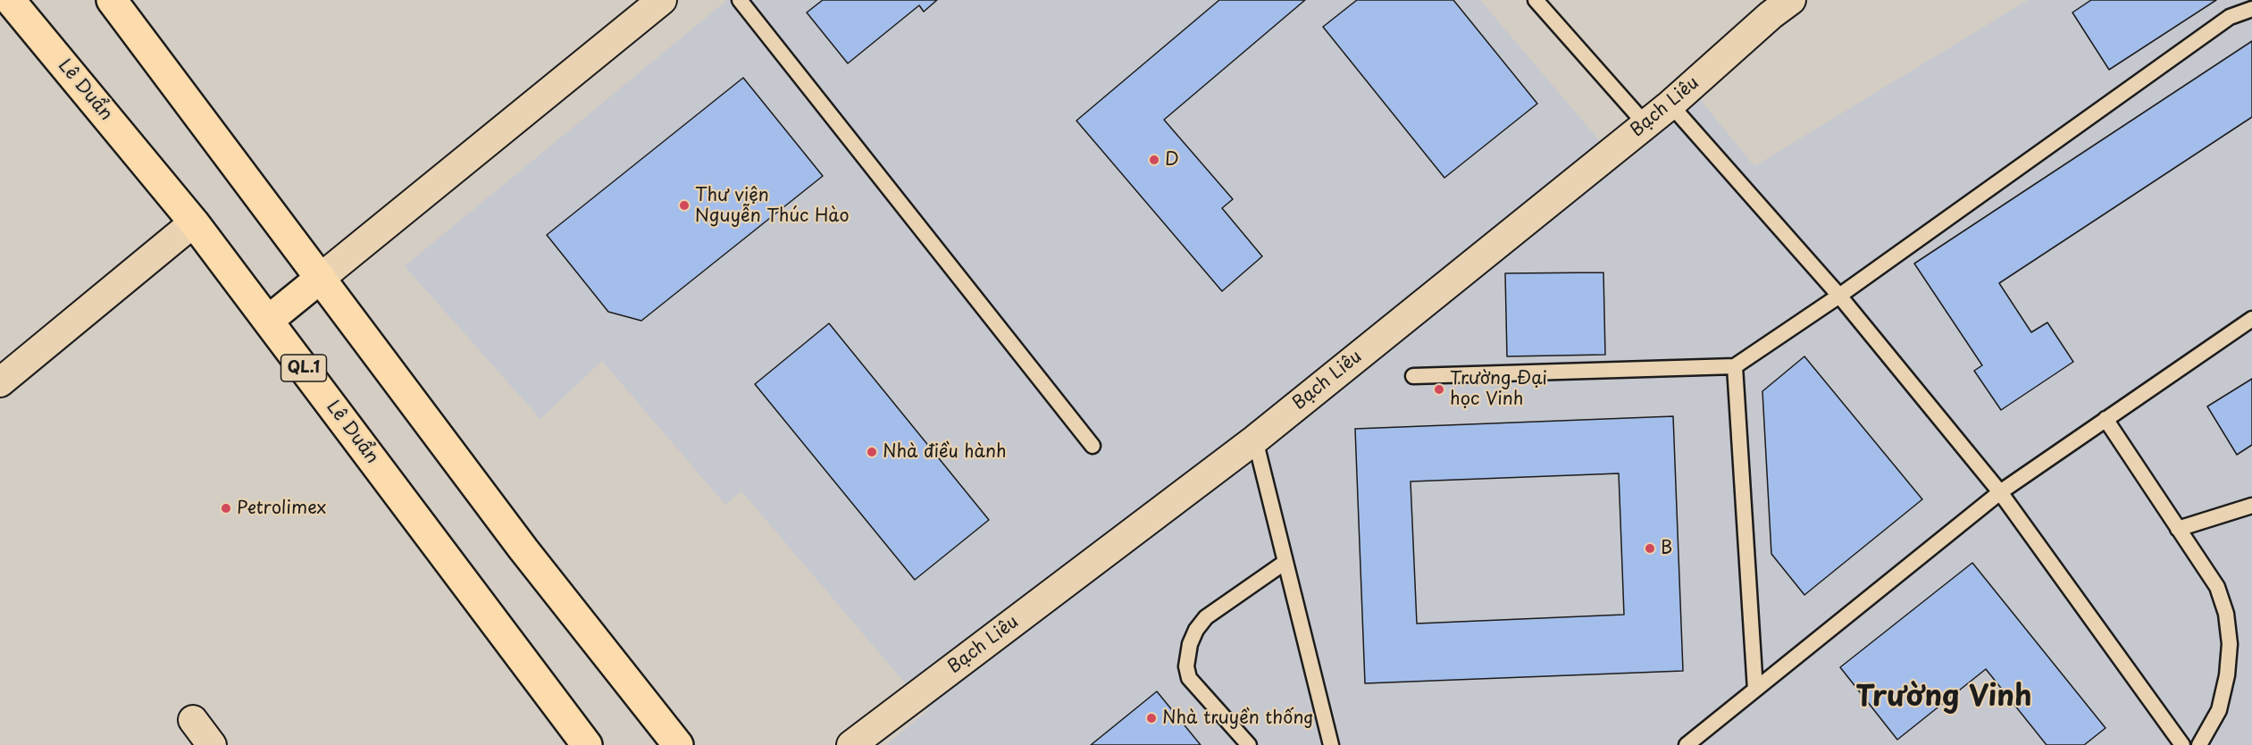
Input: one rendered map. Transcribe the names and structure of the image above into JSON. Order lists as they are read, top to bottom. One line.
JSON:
{"streets":{"main road":["Lê Duẩn","QL.1"],"street":["Bạch Liêu"]},"districts":["Trường Vinh"],"places":["D","Thư viện Nguyễn Thúc Hào","Trường Đại học Vinh","Nhà điều hành","Petrolimex","B","Nhà truyền thống"]}
